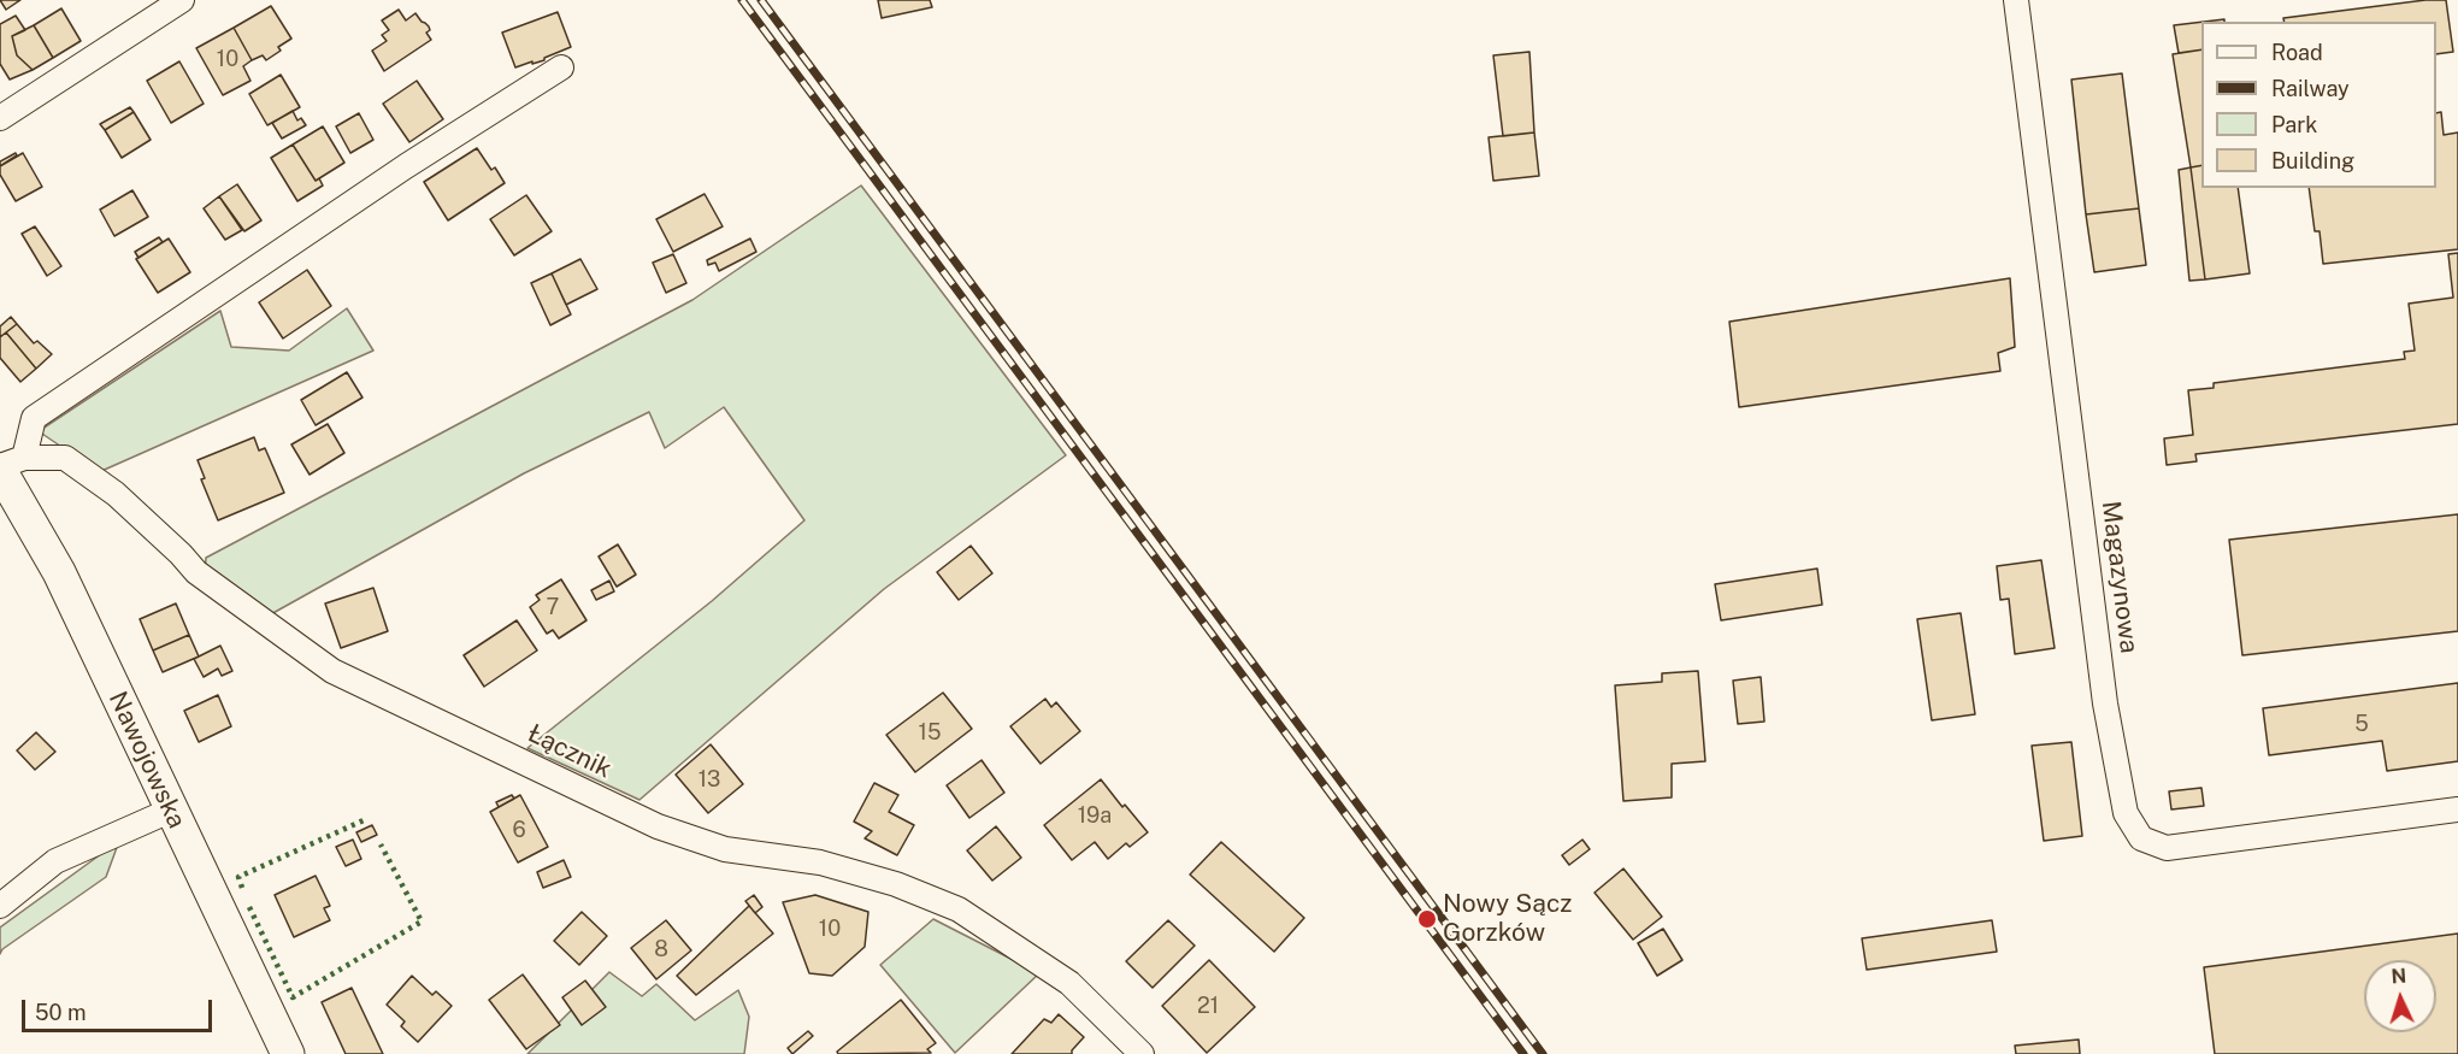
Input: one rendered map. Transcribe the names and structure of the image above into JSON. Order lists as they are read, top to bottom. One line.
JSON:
{"streets":{"street":["Magazynowa","Łącznik","Nawojowska"]},"crossings":[["Łącznik","Nawojowska"]],"places":["Nowy Sącz Gorzków"],"house_numbers":["10","7","5","15","13","19a","6","10","8","21"],"legend":["Road","Railway","Park","Building"],"scale_bar":"50 m","north":"top"}
